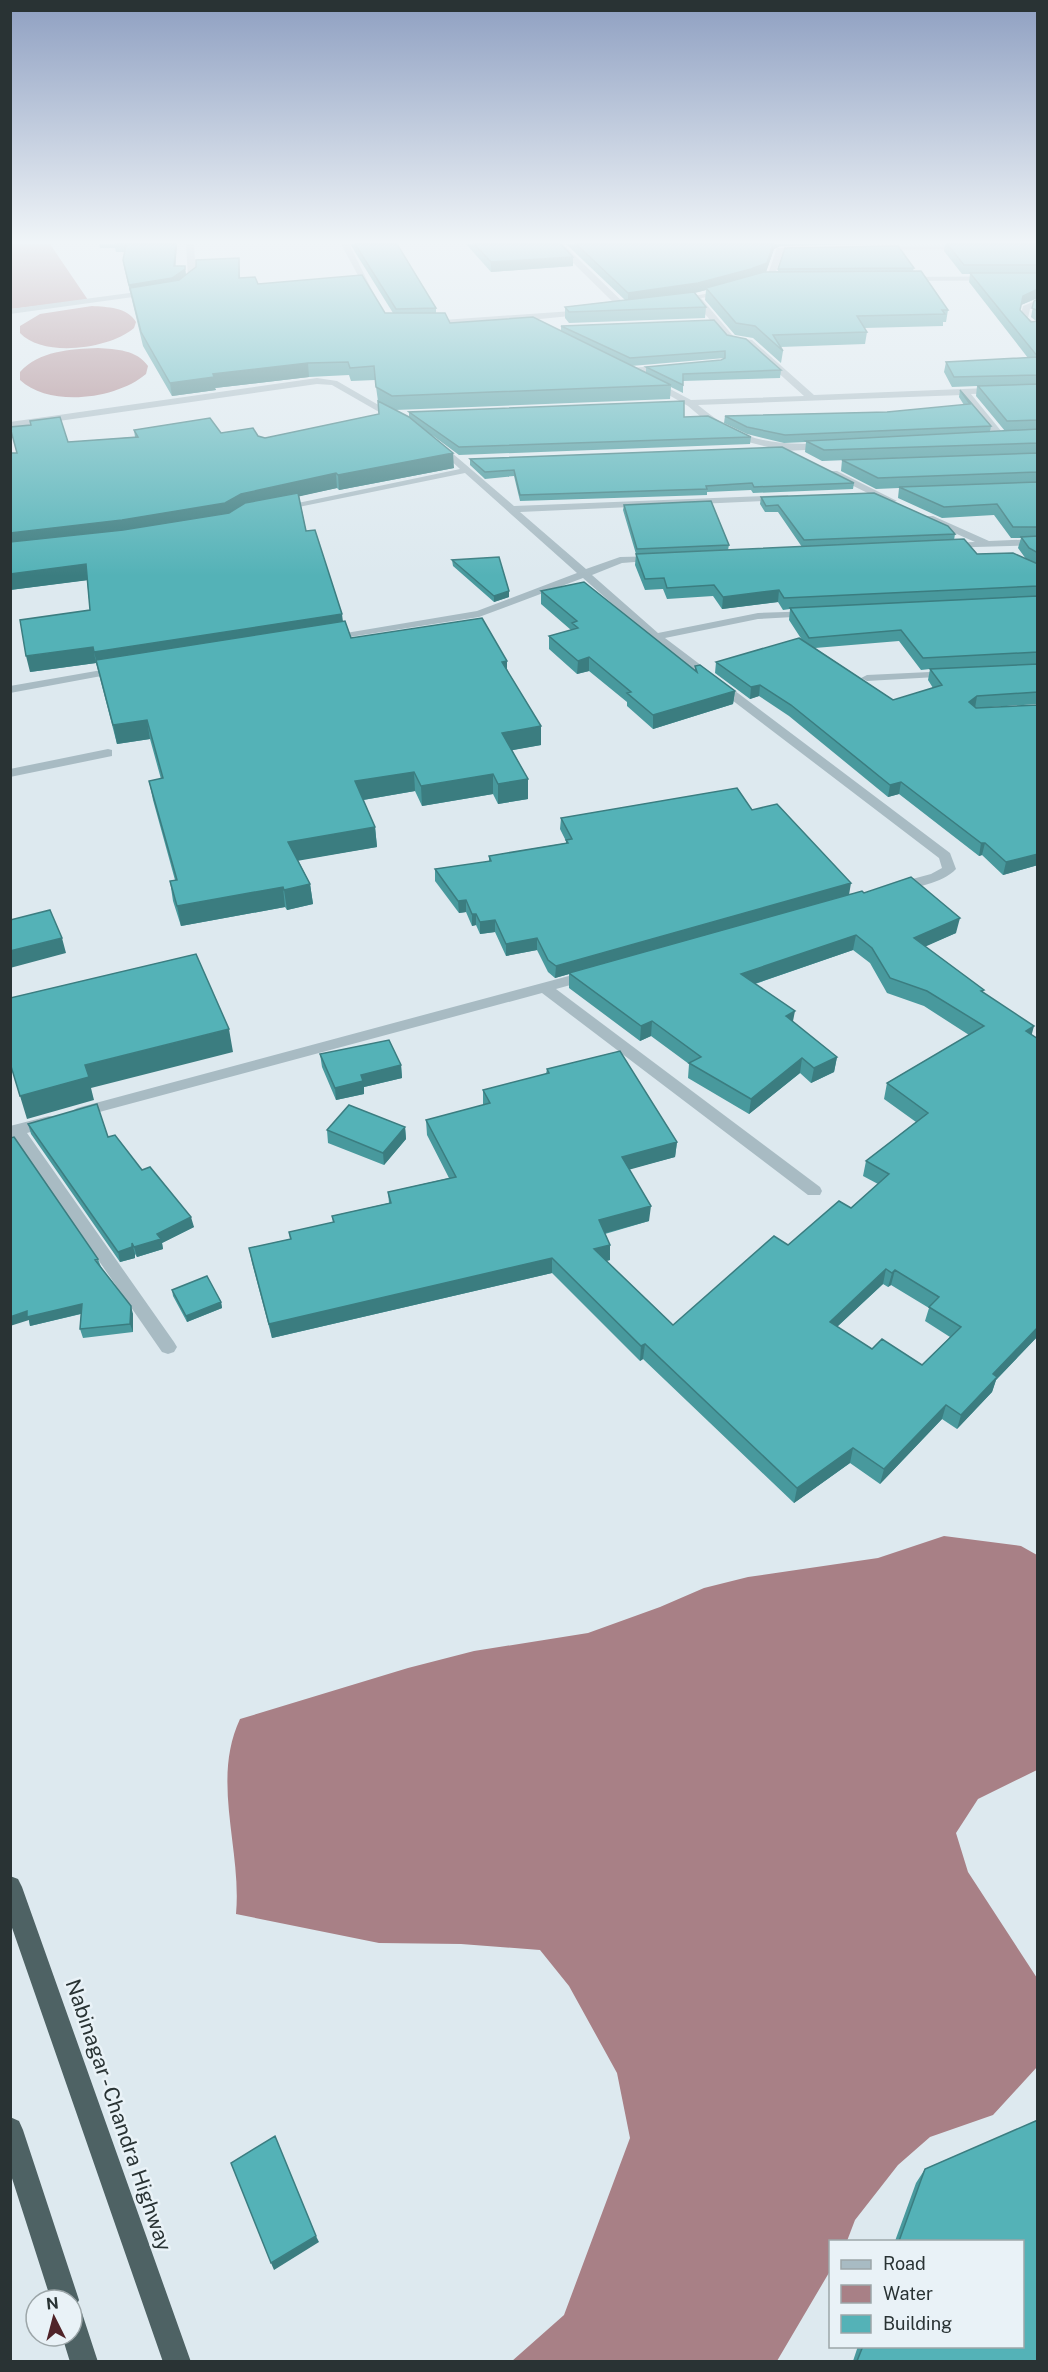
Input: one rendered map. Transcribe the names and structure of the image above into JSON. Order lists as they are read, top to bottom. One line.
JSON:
{"streets":{"highway":["Nabinagar - Chandra Highway"]},"legend":["Road","Water","Building"],"north":"top"}
